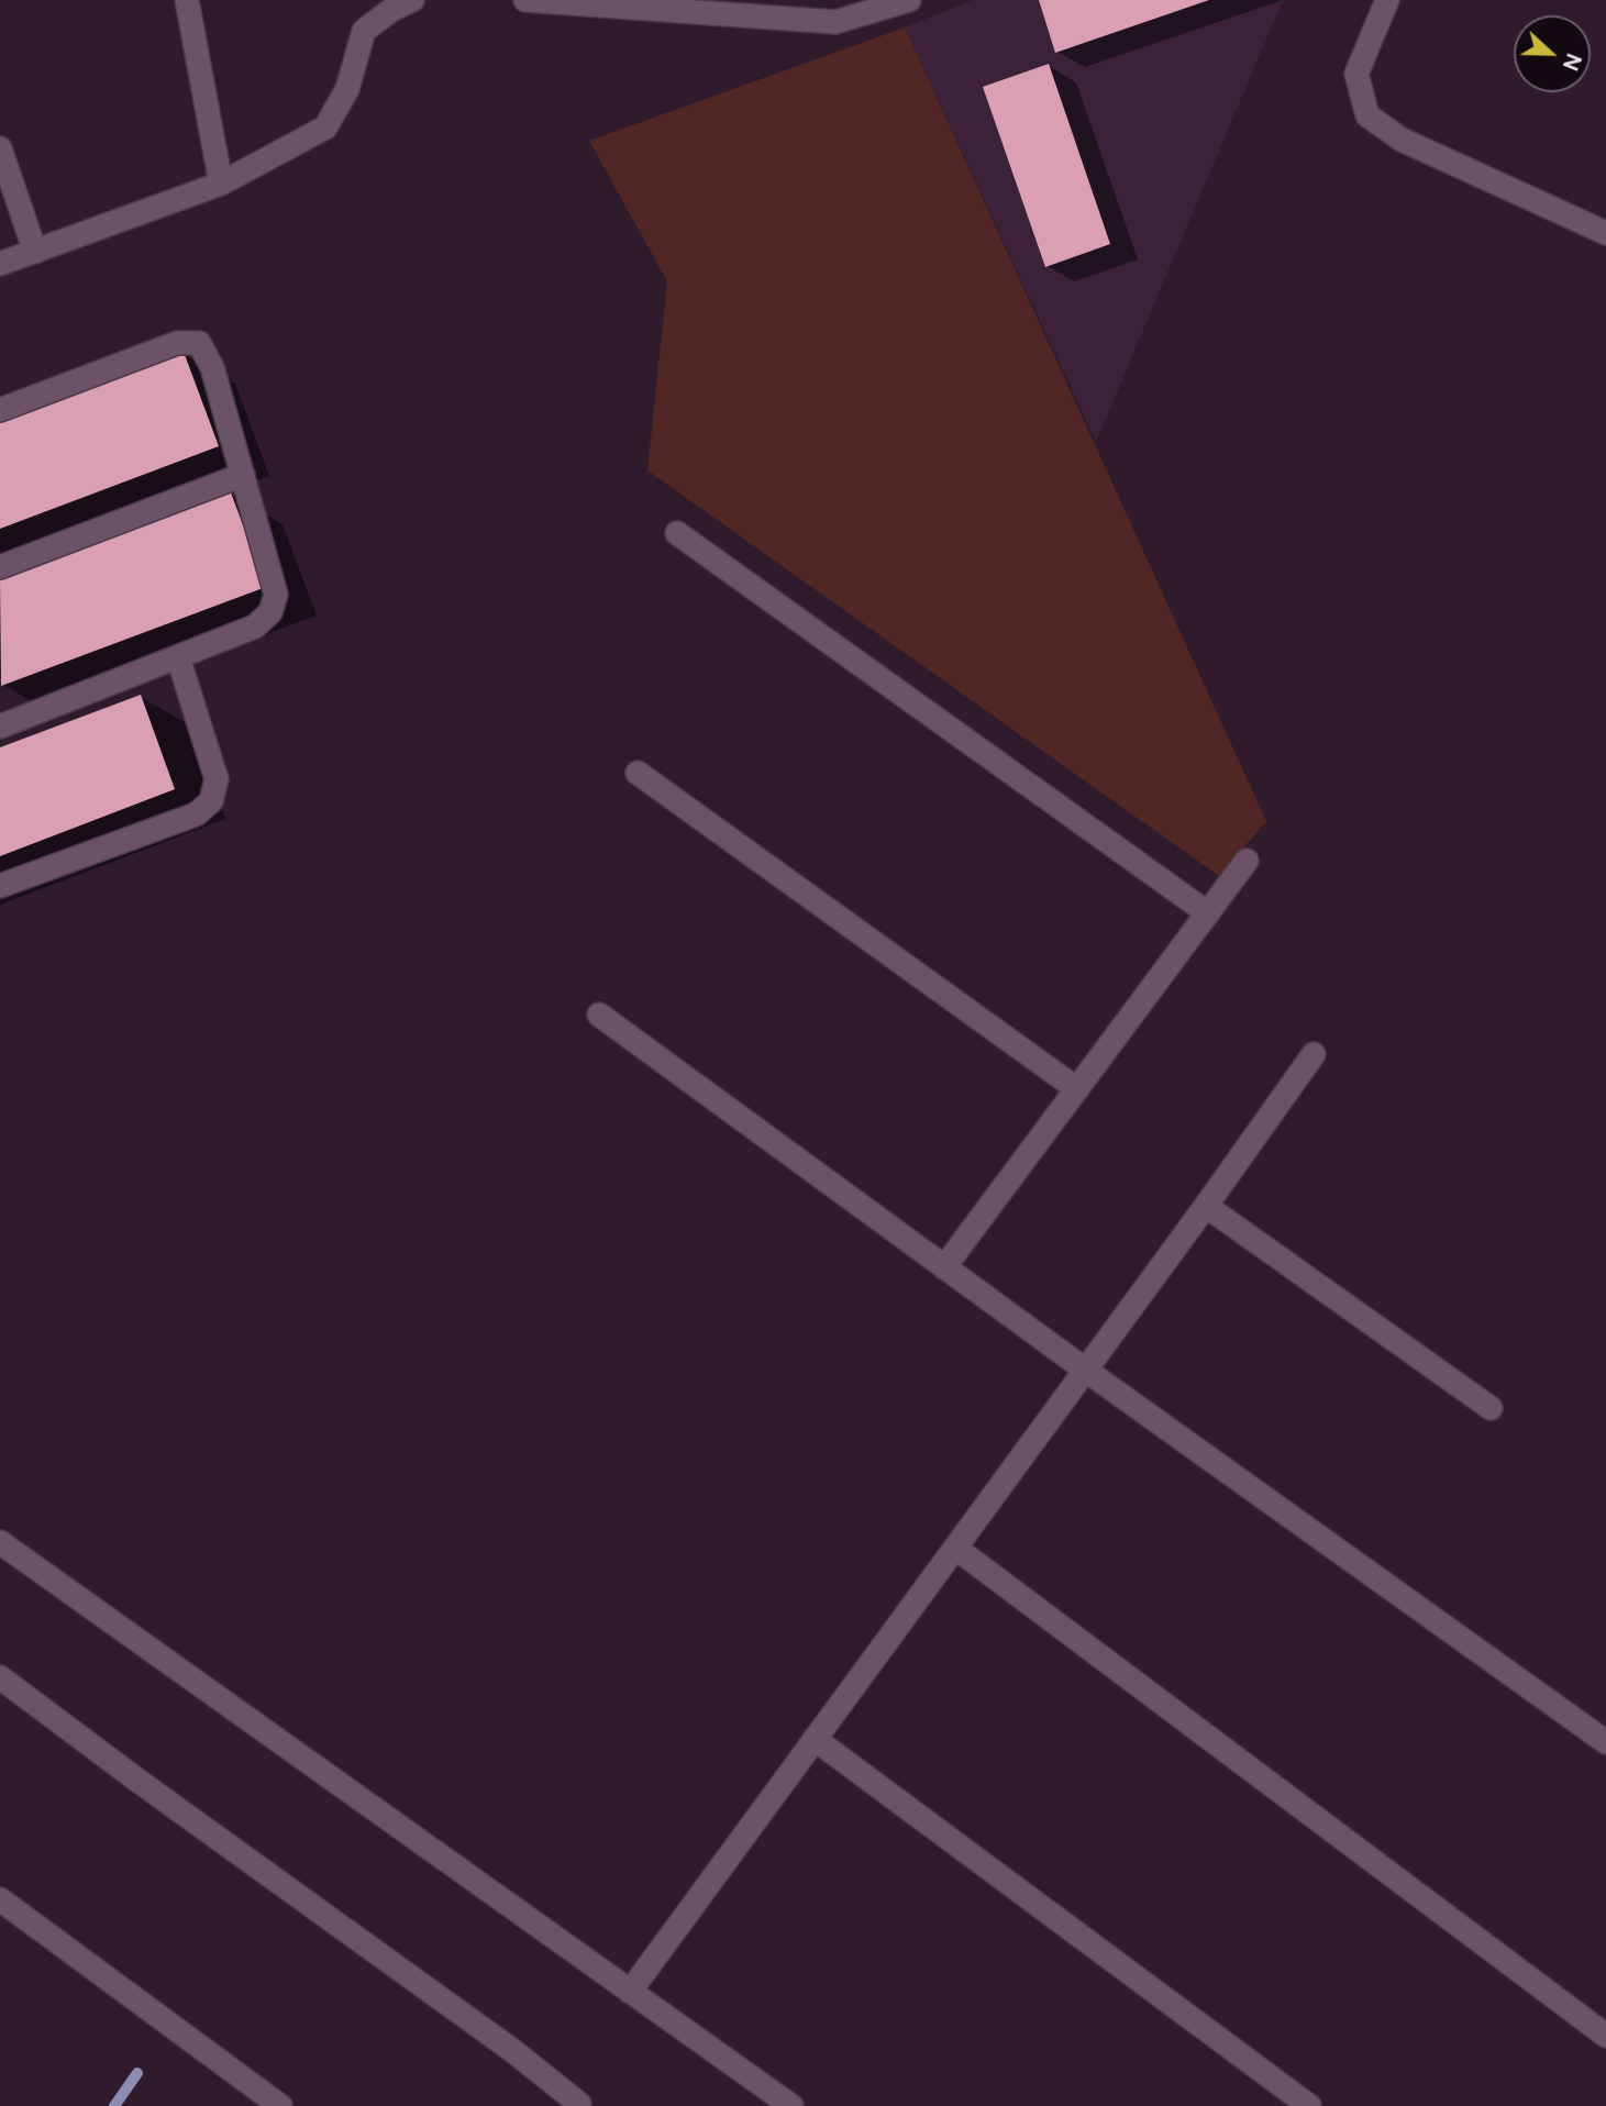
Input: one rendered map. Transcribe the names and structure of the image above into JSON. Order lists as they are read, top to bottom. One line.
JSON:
{"north":"right"}
